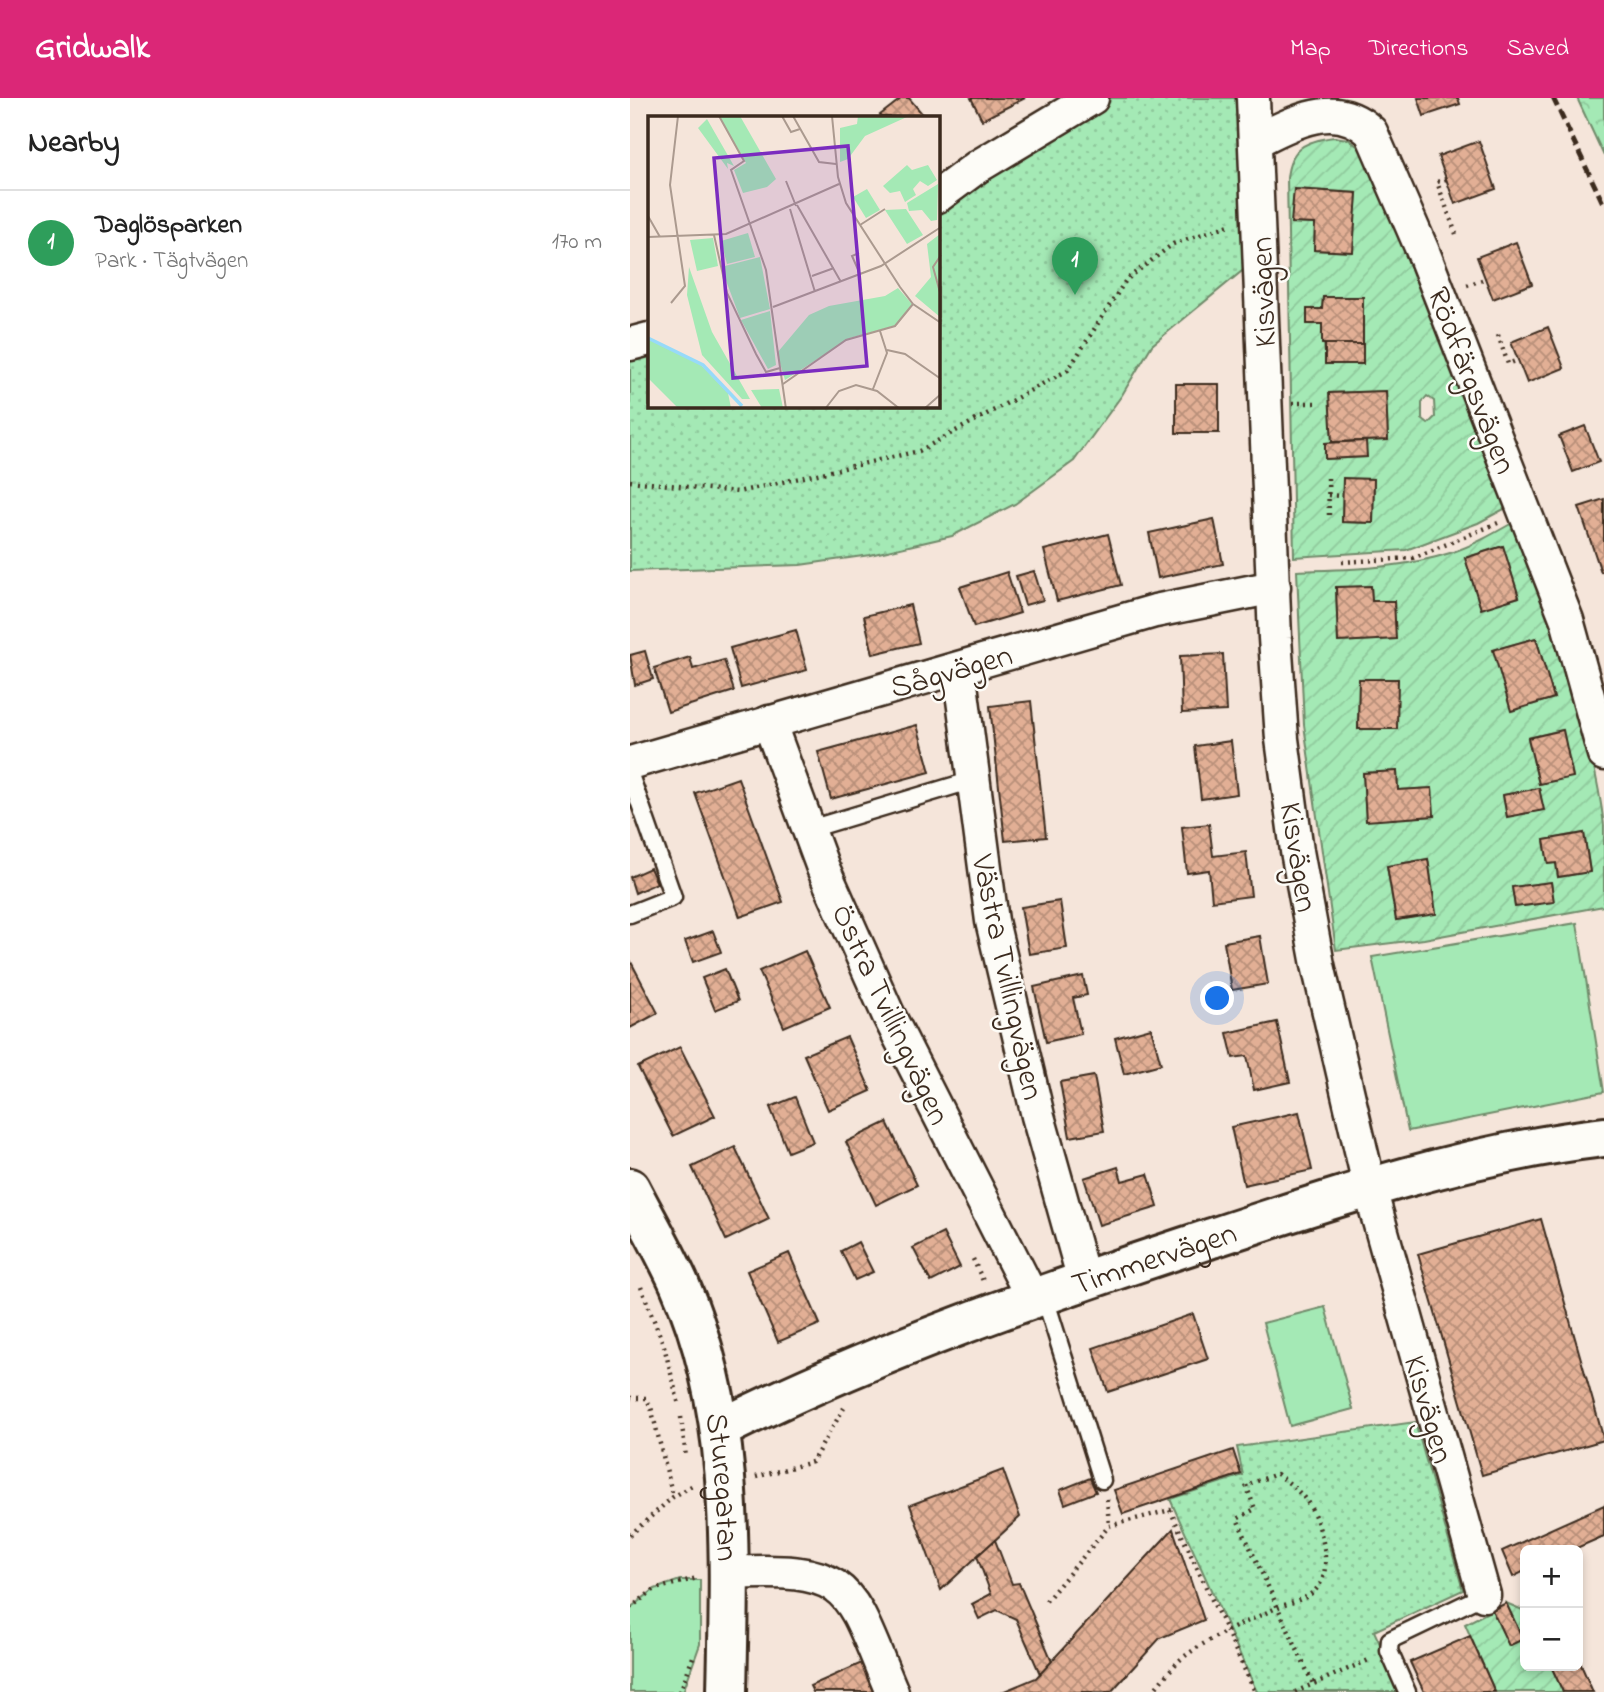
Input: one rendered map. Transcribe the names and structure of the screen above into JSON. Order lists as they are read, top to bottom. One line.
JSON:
{"streets":{"street":["Kisvägen","Rödfärgsvägen","Sågvägen","Västra Tvillingvägen","Östra Tvillingvägen","Timmervägen","Sturegatan"]},"crossings":[["Kisvägen","Rödfärgsvägen"],["Kisvägen","Sågvägen"],["Kisvägen","Timmervägen"],["Sågvägen","Västra Tvillingvägen"],["Sågvägen","Östra Tvillingvägen"],["Västra Tvillingvägen","Timmervägen"],["Östra Tvillingvägen","Timmervägen"],["Timmervägen","Sturegatan"]],"page":{"header":"Gridwalk","nav":["Map","Directions","Saved"],"heading":"Nearby","list":[{"mark":"1","name":"Daglösparken","note":"Park · Tägtvägen","value":"170 m"}],"pins":"1","map_buttons":["+","−"]}}
